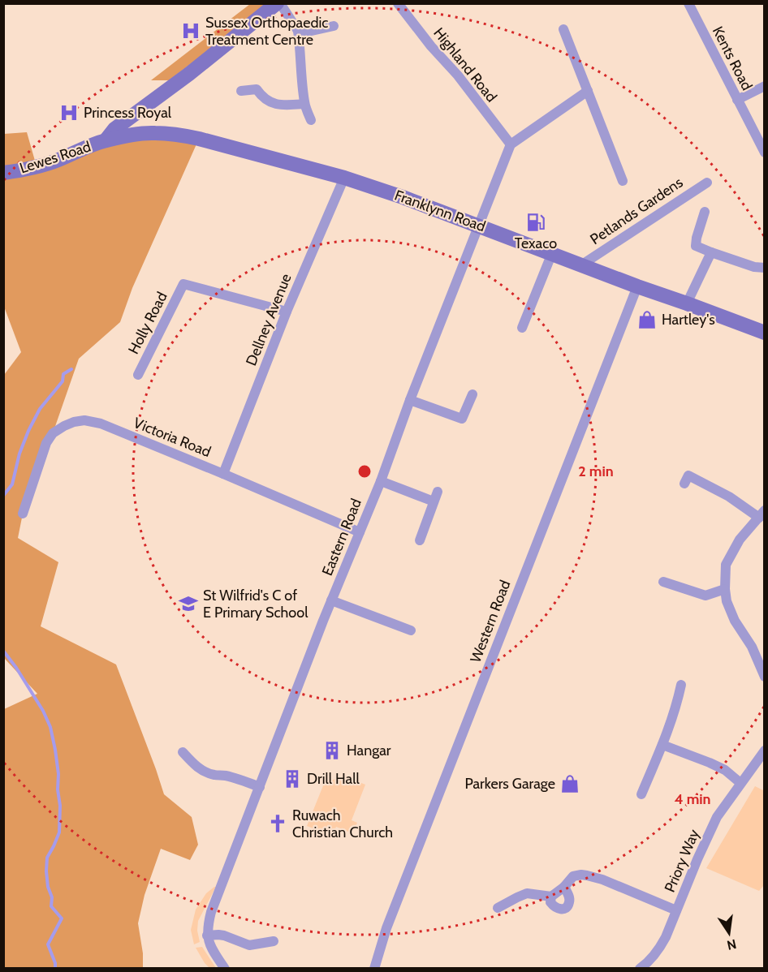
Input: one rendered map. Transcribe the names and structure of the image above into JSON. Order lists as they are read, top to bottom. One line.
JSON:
{"streets":{"main road":["Lewes Road","Franklynn Road"],"street":["Kents Road","Highland Road","Petlands Gardens","Dellney Avenue","Holly Road","Victoria Road","Eastern Road","Western Road","Priory Way"]},"crossings":[["Highland Road","Eastern Road"],["Lewes Road","Franklynn Road"],["Franklynn Road","Petlands Gardens"],["Franklynn Road","Dellney Avenue"],["Franklynn Road","Eastern Road"],["Franklynn Road","Western Road"],["Dellney Avenue","Holly Road"],["Dellney Avenue","Victoria Road"],["Victoria Road","Eastern Road"]],"places":{"hospital":["Sussex Orthopaedic Treatment Centre","Princess Royal"],"fuel station":["Texaco"],"shop":["Hartley's","Parkers Garage"],"school or university":["St Wilfrid's C of E Primary School"],"building":["Hangar","Drill Hall"],"church":["Ruwach Christian Church"]},"north":"bottom","rings":["2 min","4 min"]}
